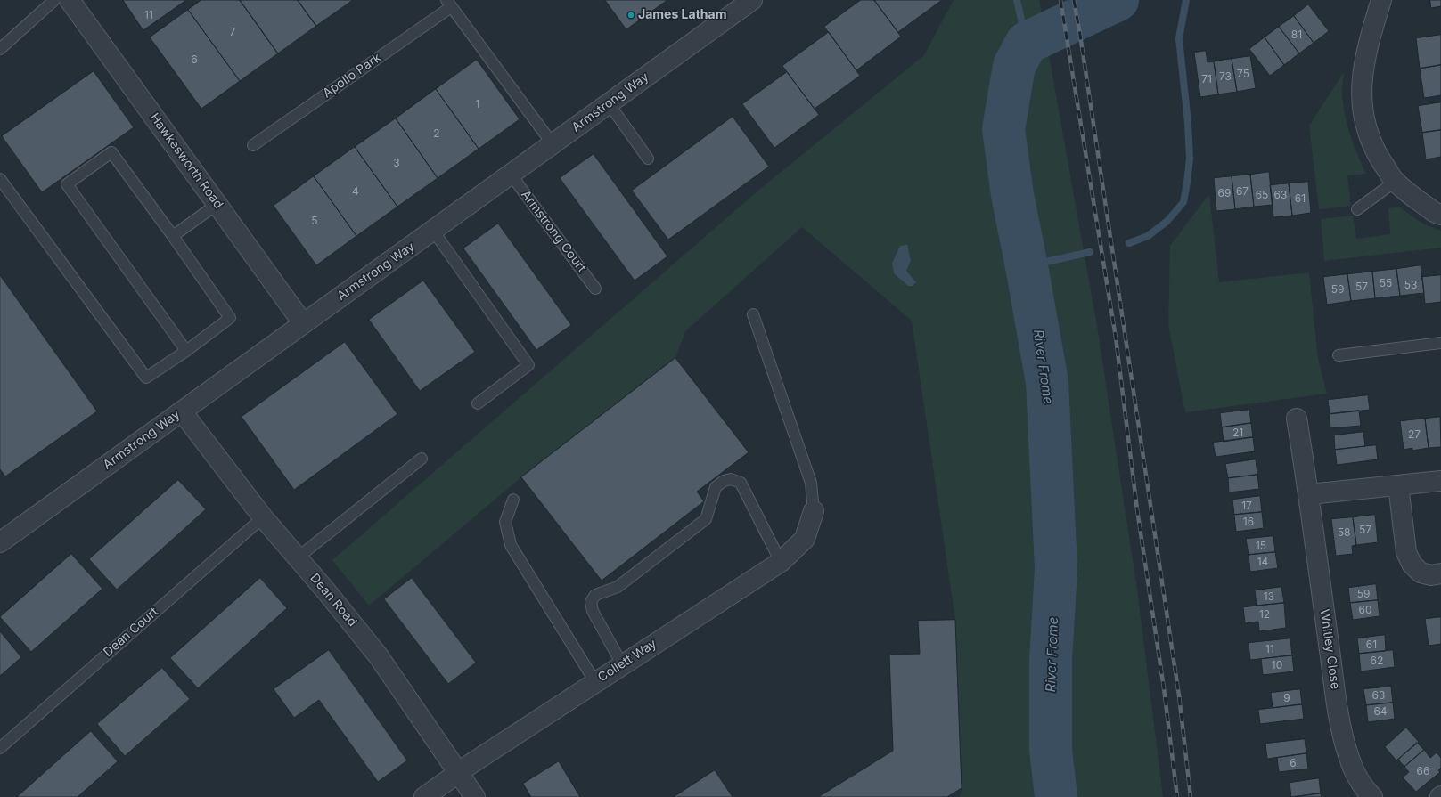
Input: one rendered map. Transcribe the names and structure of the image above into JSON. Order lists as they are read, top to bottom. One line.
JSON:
{"streets":{"street":["Armstrong Way","Hawkesworth Road","Dean Road","Whitley Close","Collett Way"],"lane":["Apollo Park","Armstrong Court","Dean Court"]},"crossings":[["Apollo Park","Armstrong Way"],["Armstrong Way","Hawkesworth Road"],["Armstrong Way","Armstrong Court"],["Armstrong Way","Dean Road"],["Dean Road","Dean Court"],["Dean Road","Collett Way"]],"water":["River Frome"],"places":["James Latham"],"house_numbers":["11","7","81","6","75","73","71","1","2","3","4","67","69","65","63","61","5","55","53","57","59","21","27","17","16","57","58","15","14","59","13","60","12","61","11","62","10","63","9","64","6","66"]}
